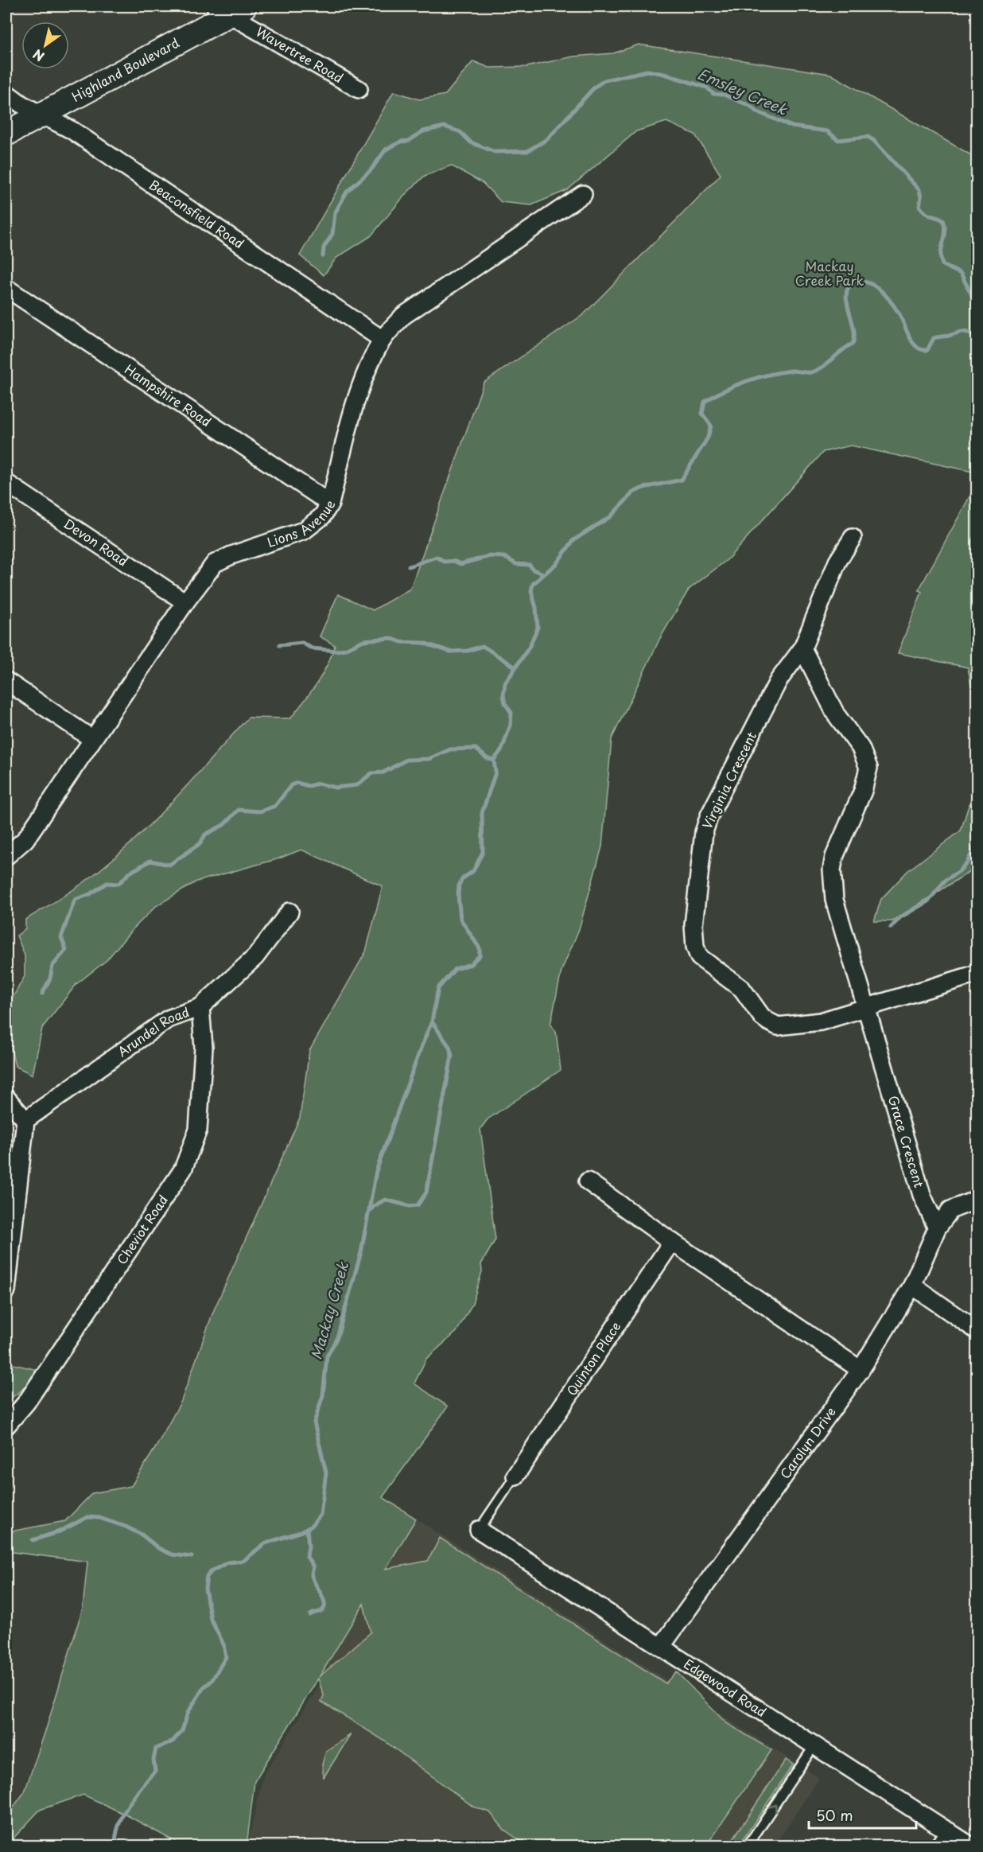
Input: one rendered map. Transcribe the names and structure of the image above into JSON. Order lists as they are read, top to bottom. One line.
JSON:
{"streets":{"street":["Wavertree Road","Highland Boulevard","Beaconsfield Road","Hampshire Road","Lions Avenue","Devon Road","Virginia Crescent","Arundel Road","Grace Crescent","Cheviot Road","Quinton Place","Carolyn Drive","Edgewood Road"]},"crossings":[["Wavertree Road","Highland Boulevard"],["Highland Boulevard","Beaconsfield Road"],["Beaconsfield Road","Lions Avenue"],["Hampshire Road","Lions Avenue"],["Lions Avenue","Devon Road"],["Virginia Crescent","Grace Crescent"],["Arundel Road","Cheviot Road"],["Grace Crescent","Carolyn Drive"],["Carolyn Drive","Edgewood Road"]],"water":["Emsley Creek","Mackay Creek"],"parks":["Mackay Creek Park"],"scale_bar":"50 m","north":"bottom left"}
